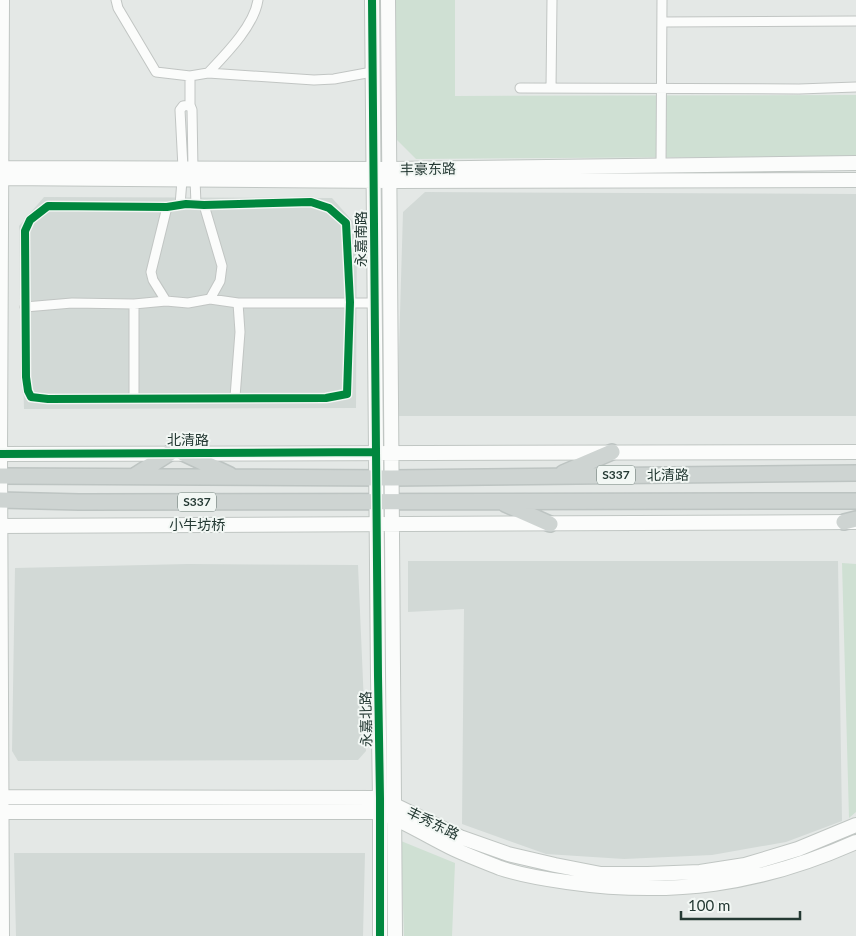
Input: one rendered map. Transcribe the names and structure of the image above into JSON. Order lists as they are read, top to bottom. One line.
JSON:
{"streets":{"main road":["北清路","S337"],"street":["丰豪东路","永嘉南路","小牛坊桥","永嘉北路","丰秀东路"]},"crossings":[["丰豪东路","永嘉南路"],["永嘉南路","北清路"],["永嘉南路","永嘉北路"],["北清路","永嘉北路"],["小牛坊桥","永嘉北路"],["永嘉北路","丰秀东路"]],"scale_bar":"100 m"}
